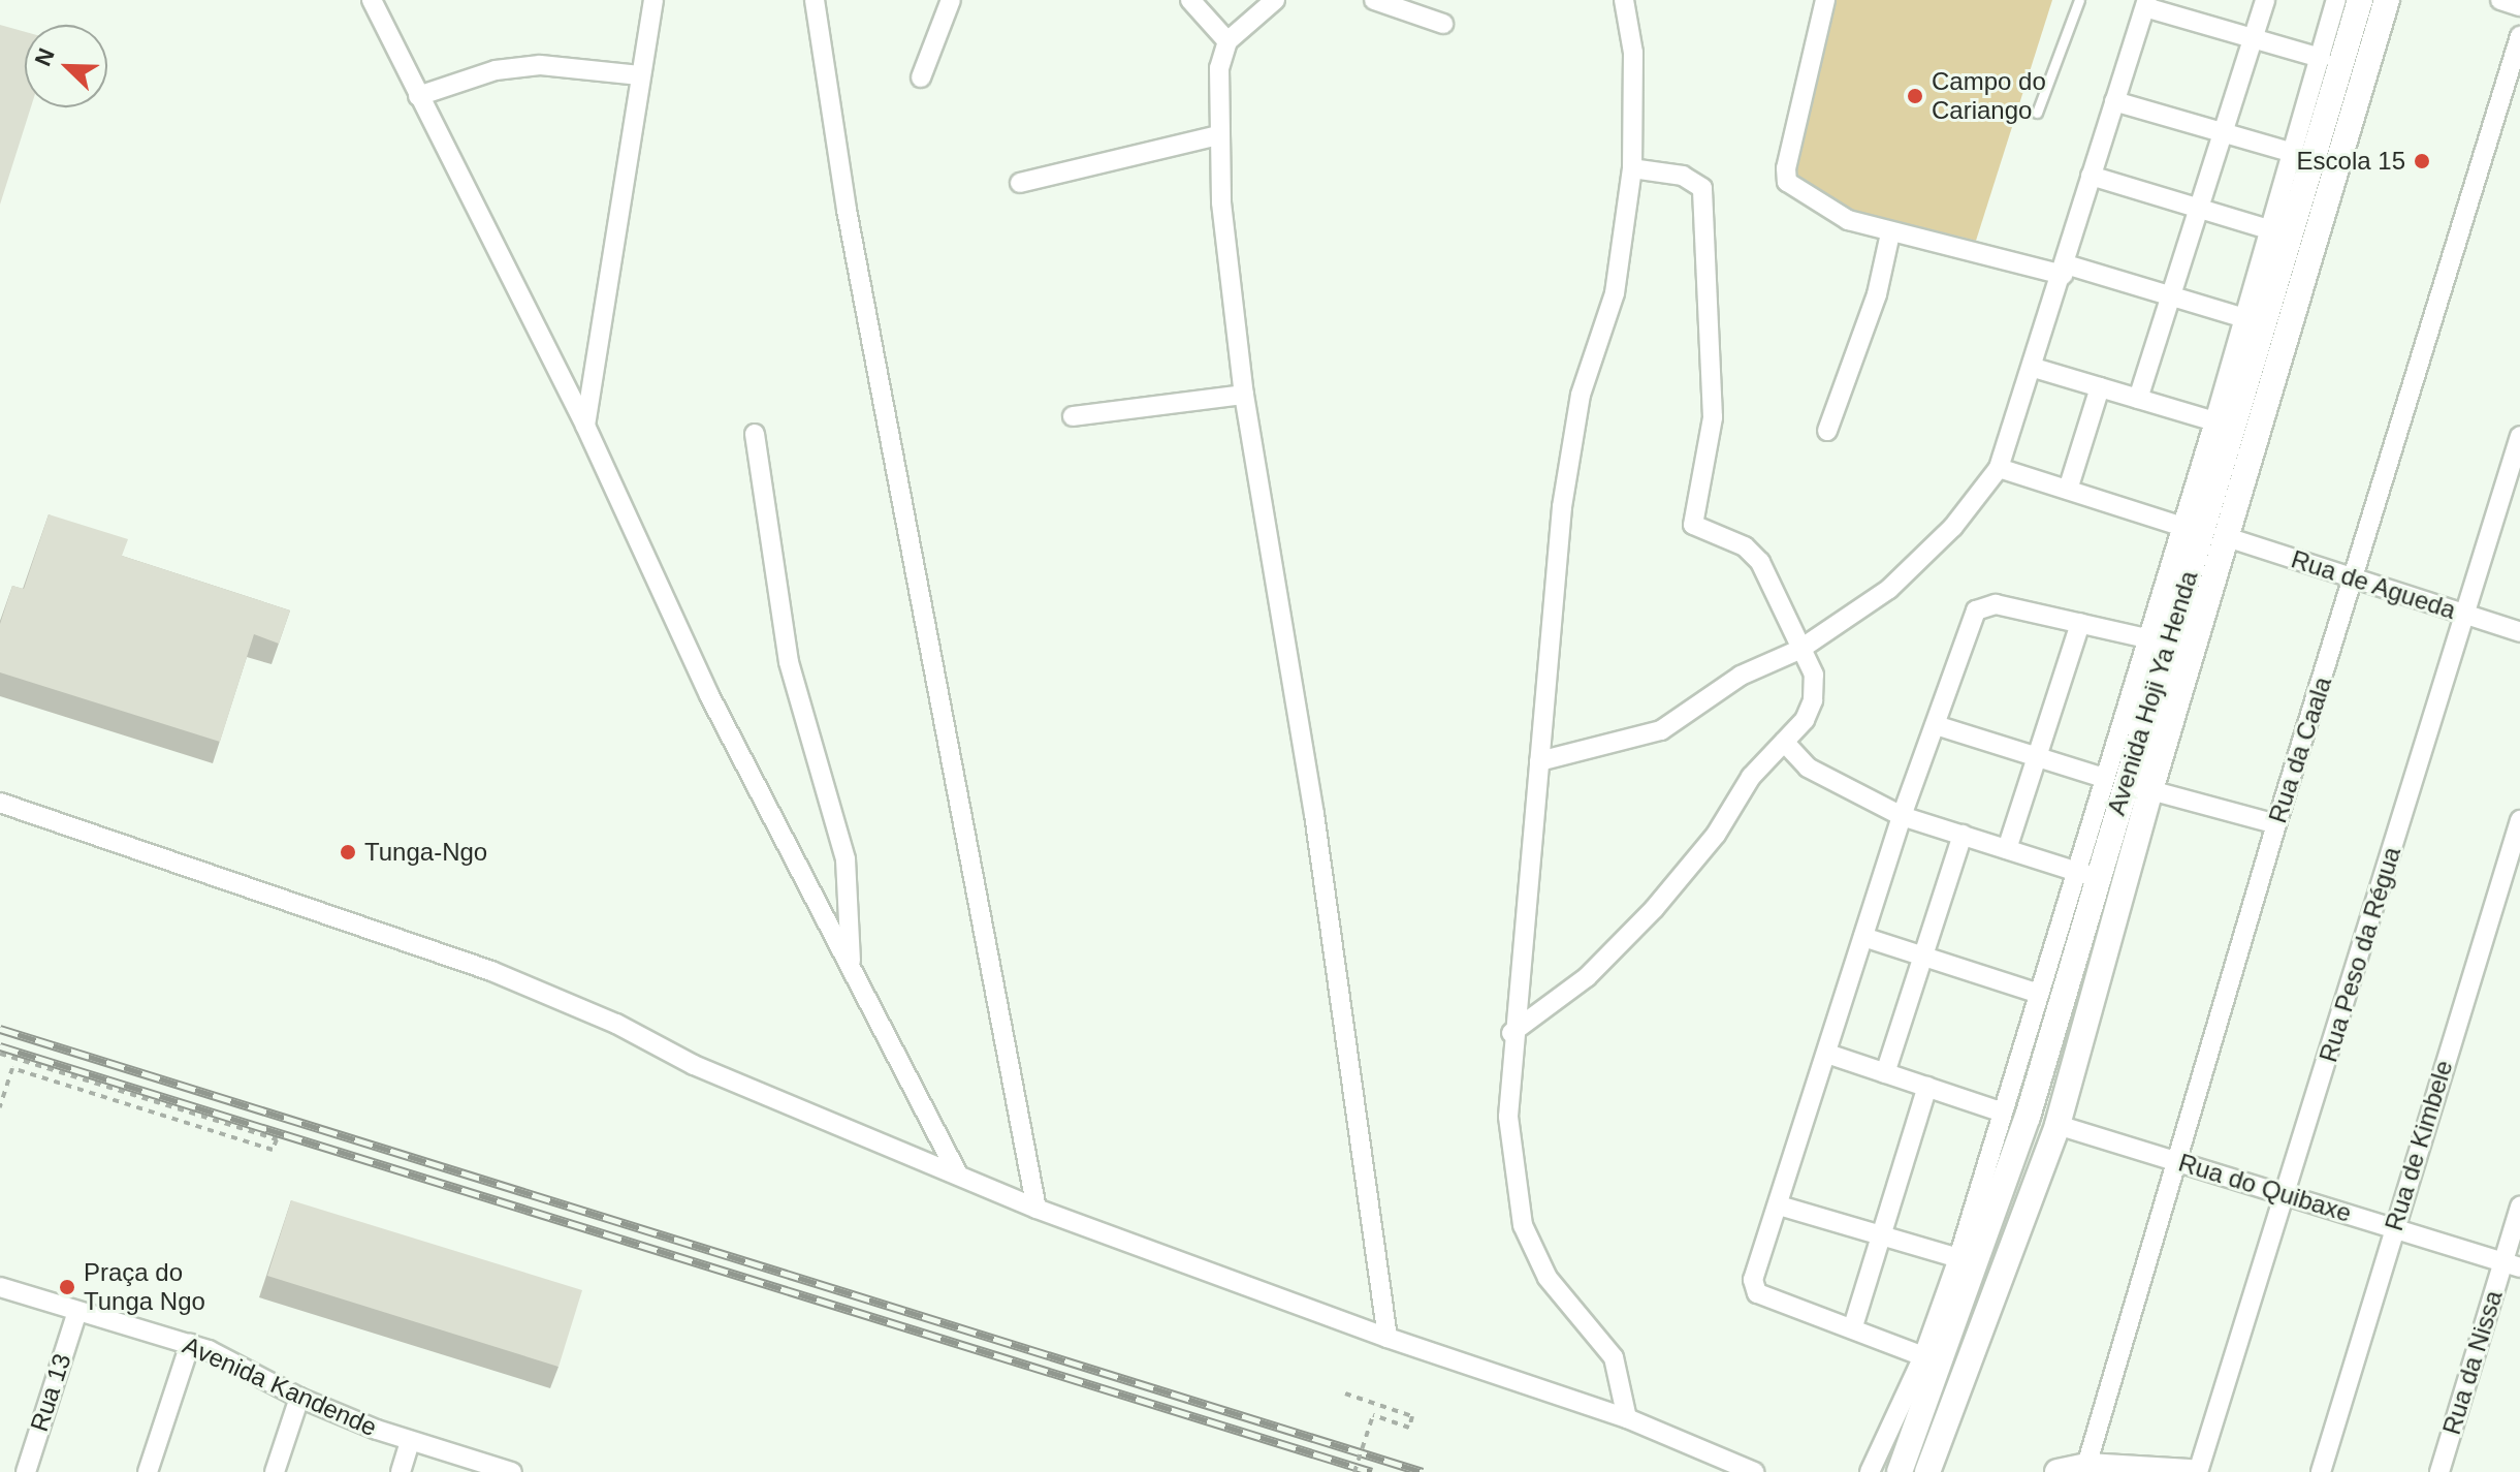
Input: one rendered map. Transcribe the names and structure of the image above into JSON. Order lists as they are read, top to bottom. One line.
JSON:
{"streets":{"main road":["Avenida Hoji Ya Henda"],"street":["Rua de Agueda","Rua da Caala","Rua Peso da Régua","Rua de Kimbele","Rua do Quibaxe","Rua da Nissa","Avenida Kandende","Rua 13"]},"crossings":[["Rua de Agueda","Avenida Hoji Ya Henda"],["Rua de Agueda","Rua da Caala"],["Rua de Agueda","Rua Peso da Régua"],["Avenida Hoji Ya Henda","Rua do Quibaxe"],["Rua da Caala","Rua do Quibaxe"],["Rua Peso da Régua","Rua do Quibaxe"],["Rua de Kimbele","Rua do Quibaxe"],["Rua do Quibaxe","Rua da Nissa"],["Avenida Kandende","Rua 13"]],"places":["Campo do Cariango","Escola 15","Tunga-Ngo","Praça do Tunga Ngo"],"north":"top left"}
